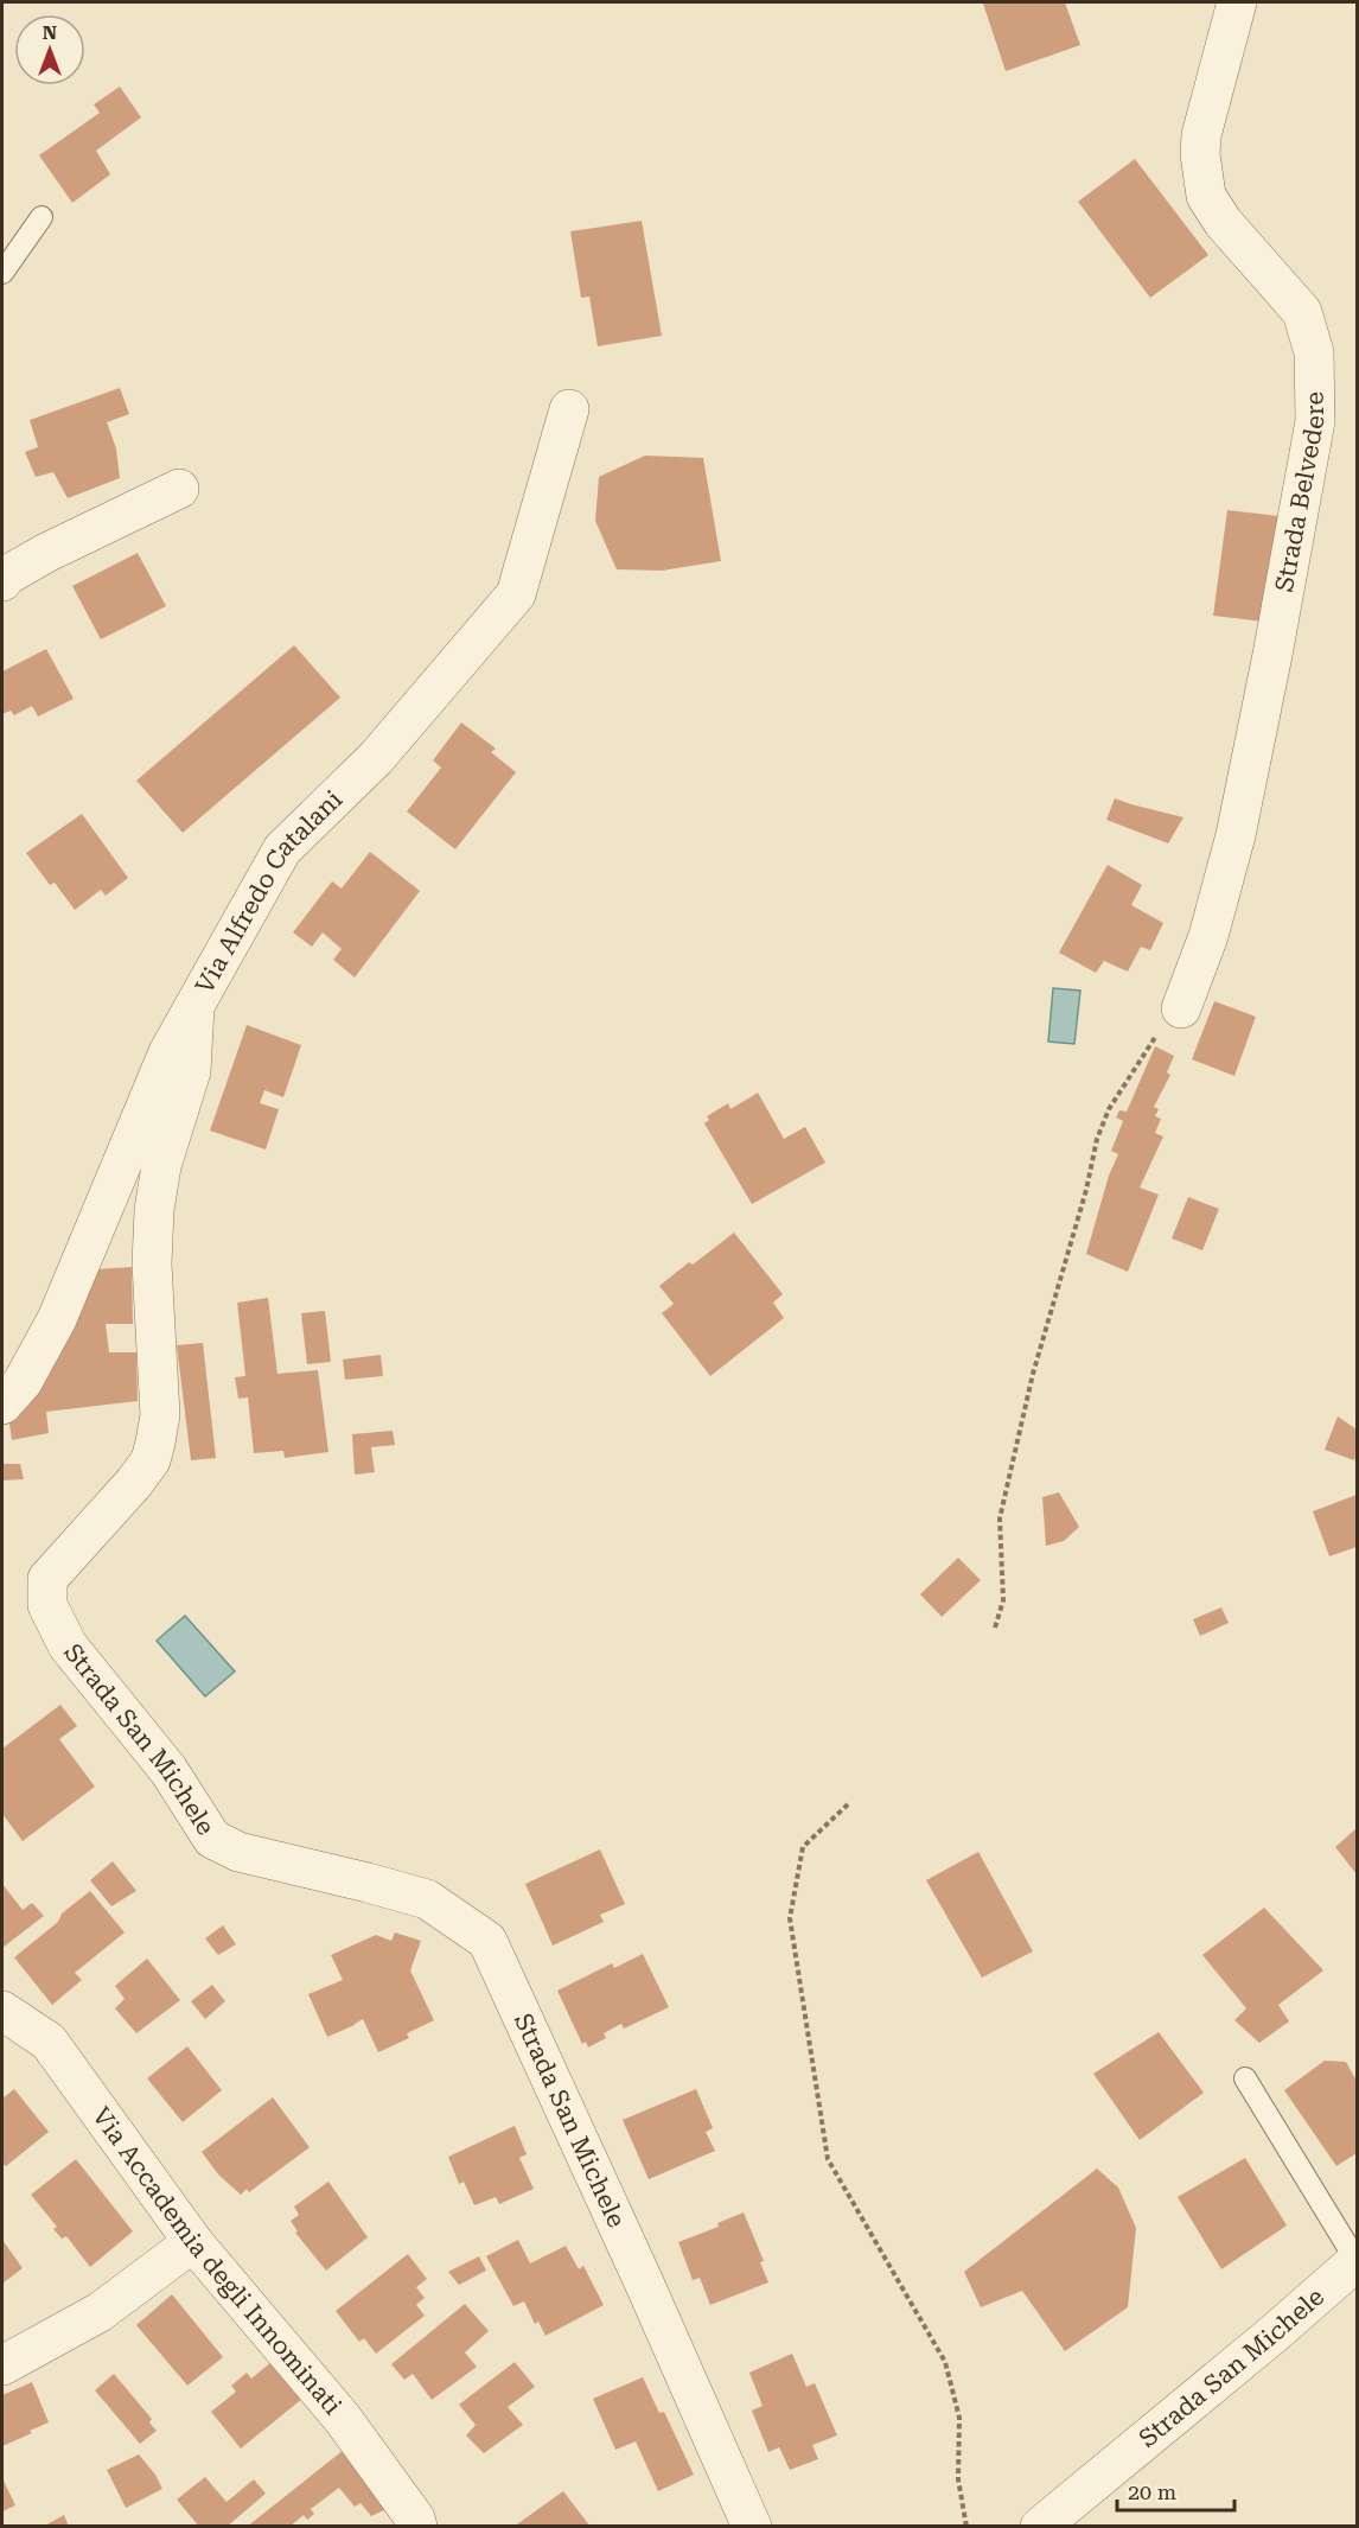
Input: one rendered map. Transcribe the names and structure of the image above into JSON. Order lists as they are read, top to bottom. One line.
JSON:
{"streets":{"street":["Strada Belvedere","Via Alfredo Catalani","Strada San Michele","Via Accademia degli Innominati"]},"crossings":[["Via Alfredo Catalani","Strada San Michele"]],"scale_bar":"20 m","north":"top"}
